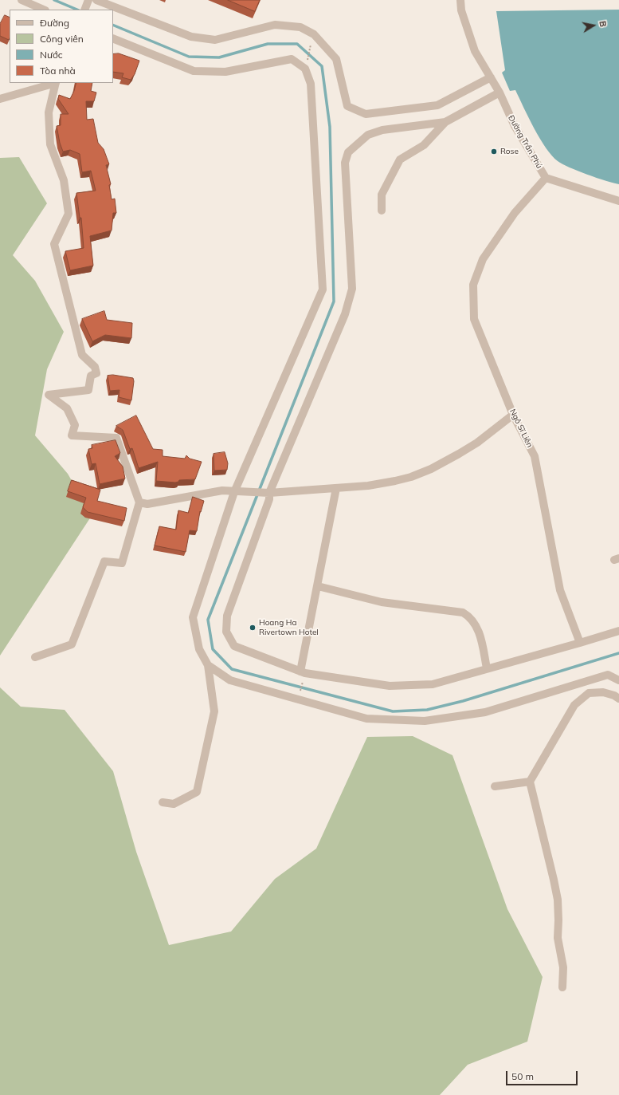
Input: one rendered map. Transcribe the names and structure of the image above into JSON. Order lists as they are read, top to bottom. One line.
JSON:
{"streets":{"street":["Đường Trần Phú","Ngô Sĩ Liên"]},"crossings":[["Đường Trần Phú","Ngô Sĩ Liên"]],"places":["Rose","Hoang Ha Rivertown Hotel"],"legend":["Đường","Công viên","Nước","Tòa nhà"],"scale_bar":"50 m","north":"right"}
